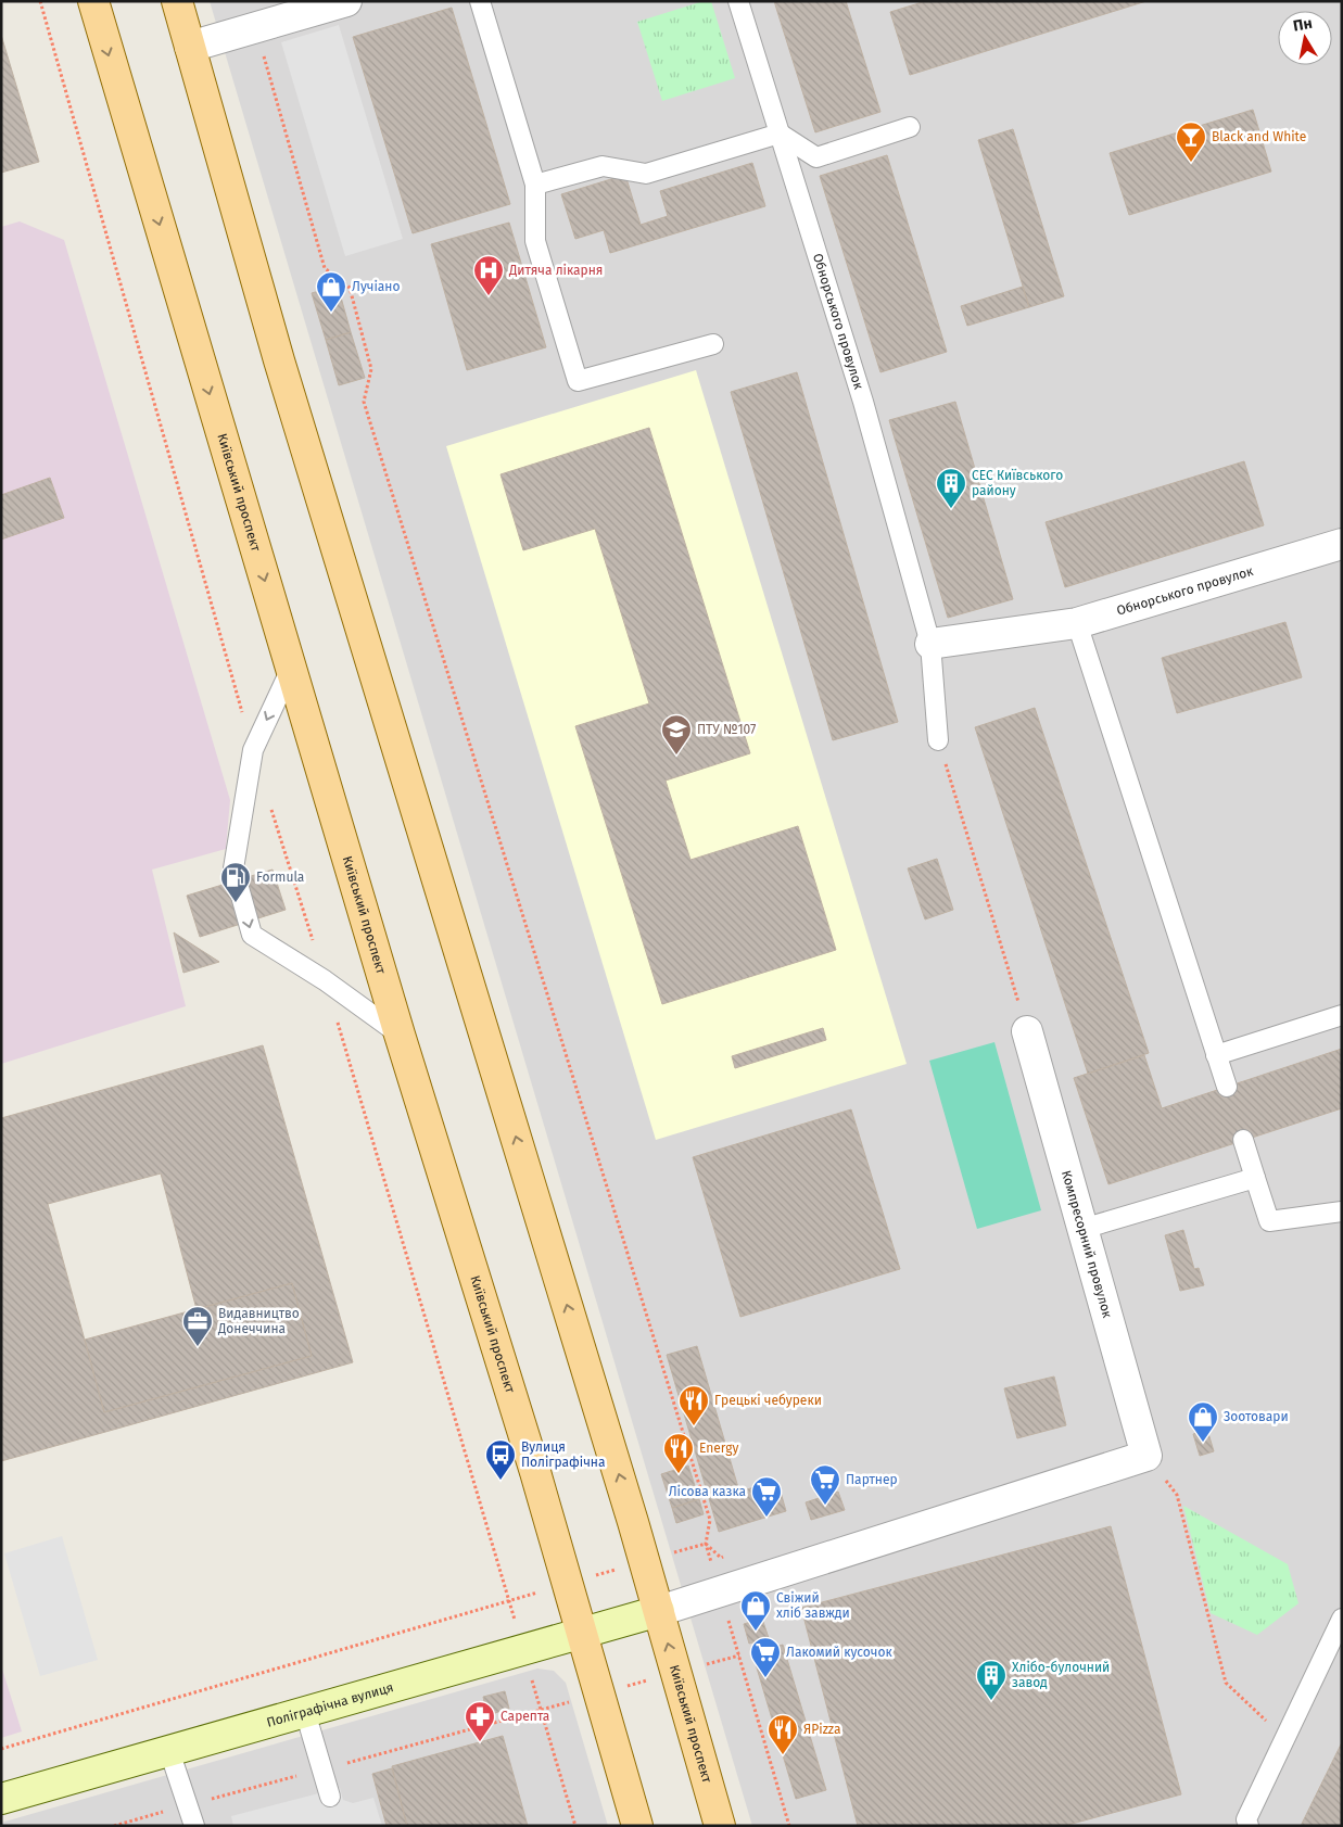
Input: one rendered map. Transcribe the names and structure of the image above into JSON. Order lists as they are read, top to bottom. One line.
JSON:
{"streets":{"main road":["Київський проспект"],"street":["Обнорського провулок","Компресорний провулок","Поліграфічна вулиця"]},"crossings":[["Київський проспект","Поліграфічна вулиця"]],"places":{"bar":["Black and White"],"hospital":["Дитяча лікарня"],"shop":["Лучіано","Зоотовари","Свіжий хліб завжди"],"building":["СЕС Київського району","Хлібо-булочний завод"],"school or university":["ПТУ №107"],"fuel station":["Formula"],"office":["Видавництво Донеччина"],"restaurant":["Грецькі чебуреки","Energy","ЯPizza"],"bus stop":["Вулиця Поліграфічна"],"supermarket":["Партнер","Лісова казка","Лакомий кусочок"],"pharmacy":["Сарепта"]},"north":"top"}
